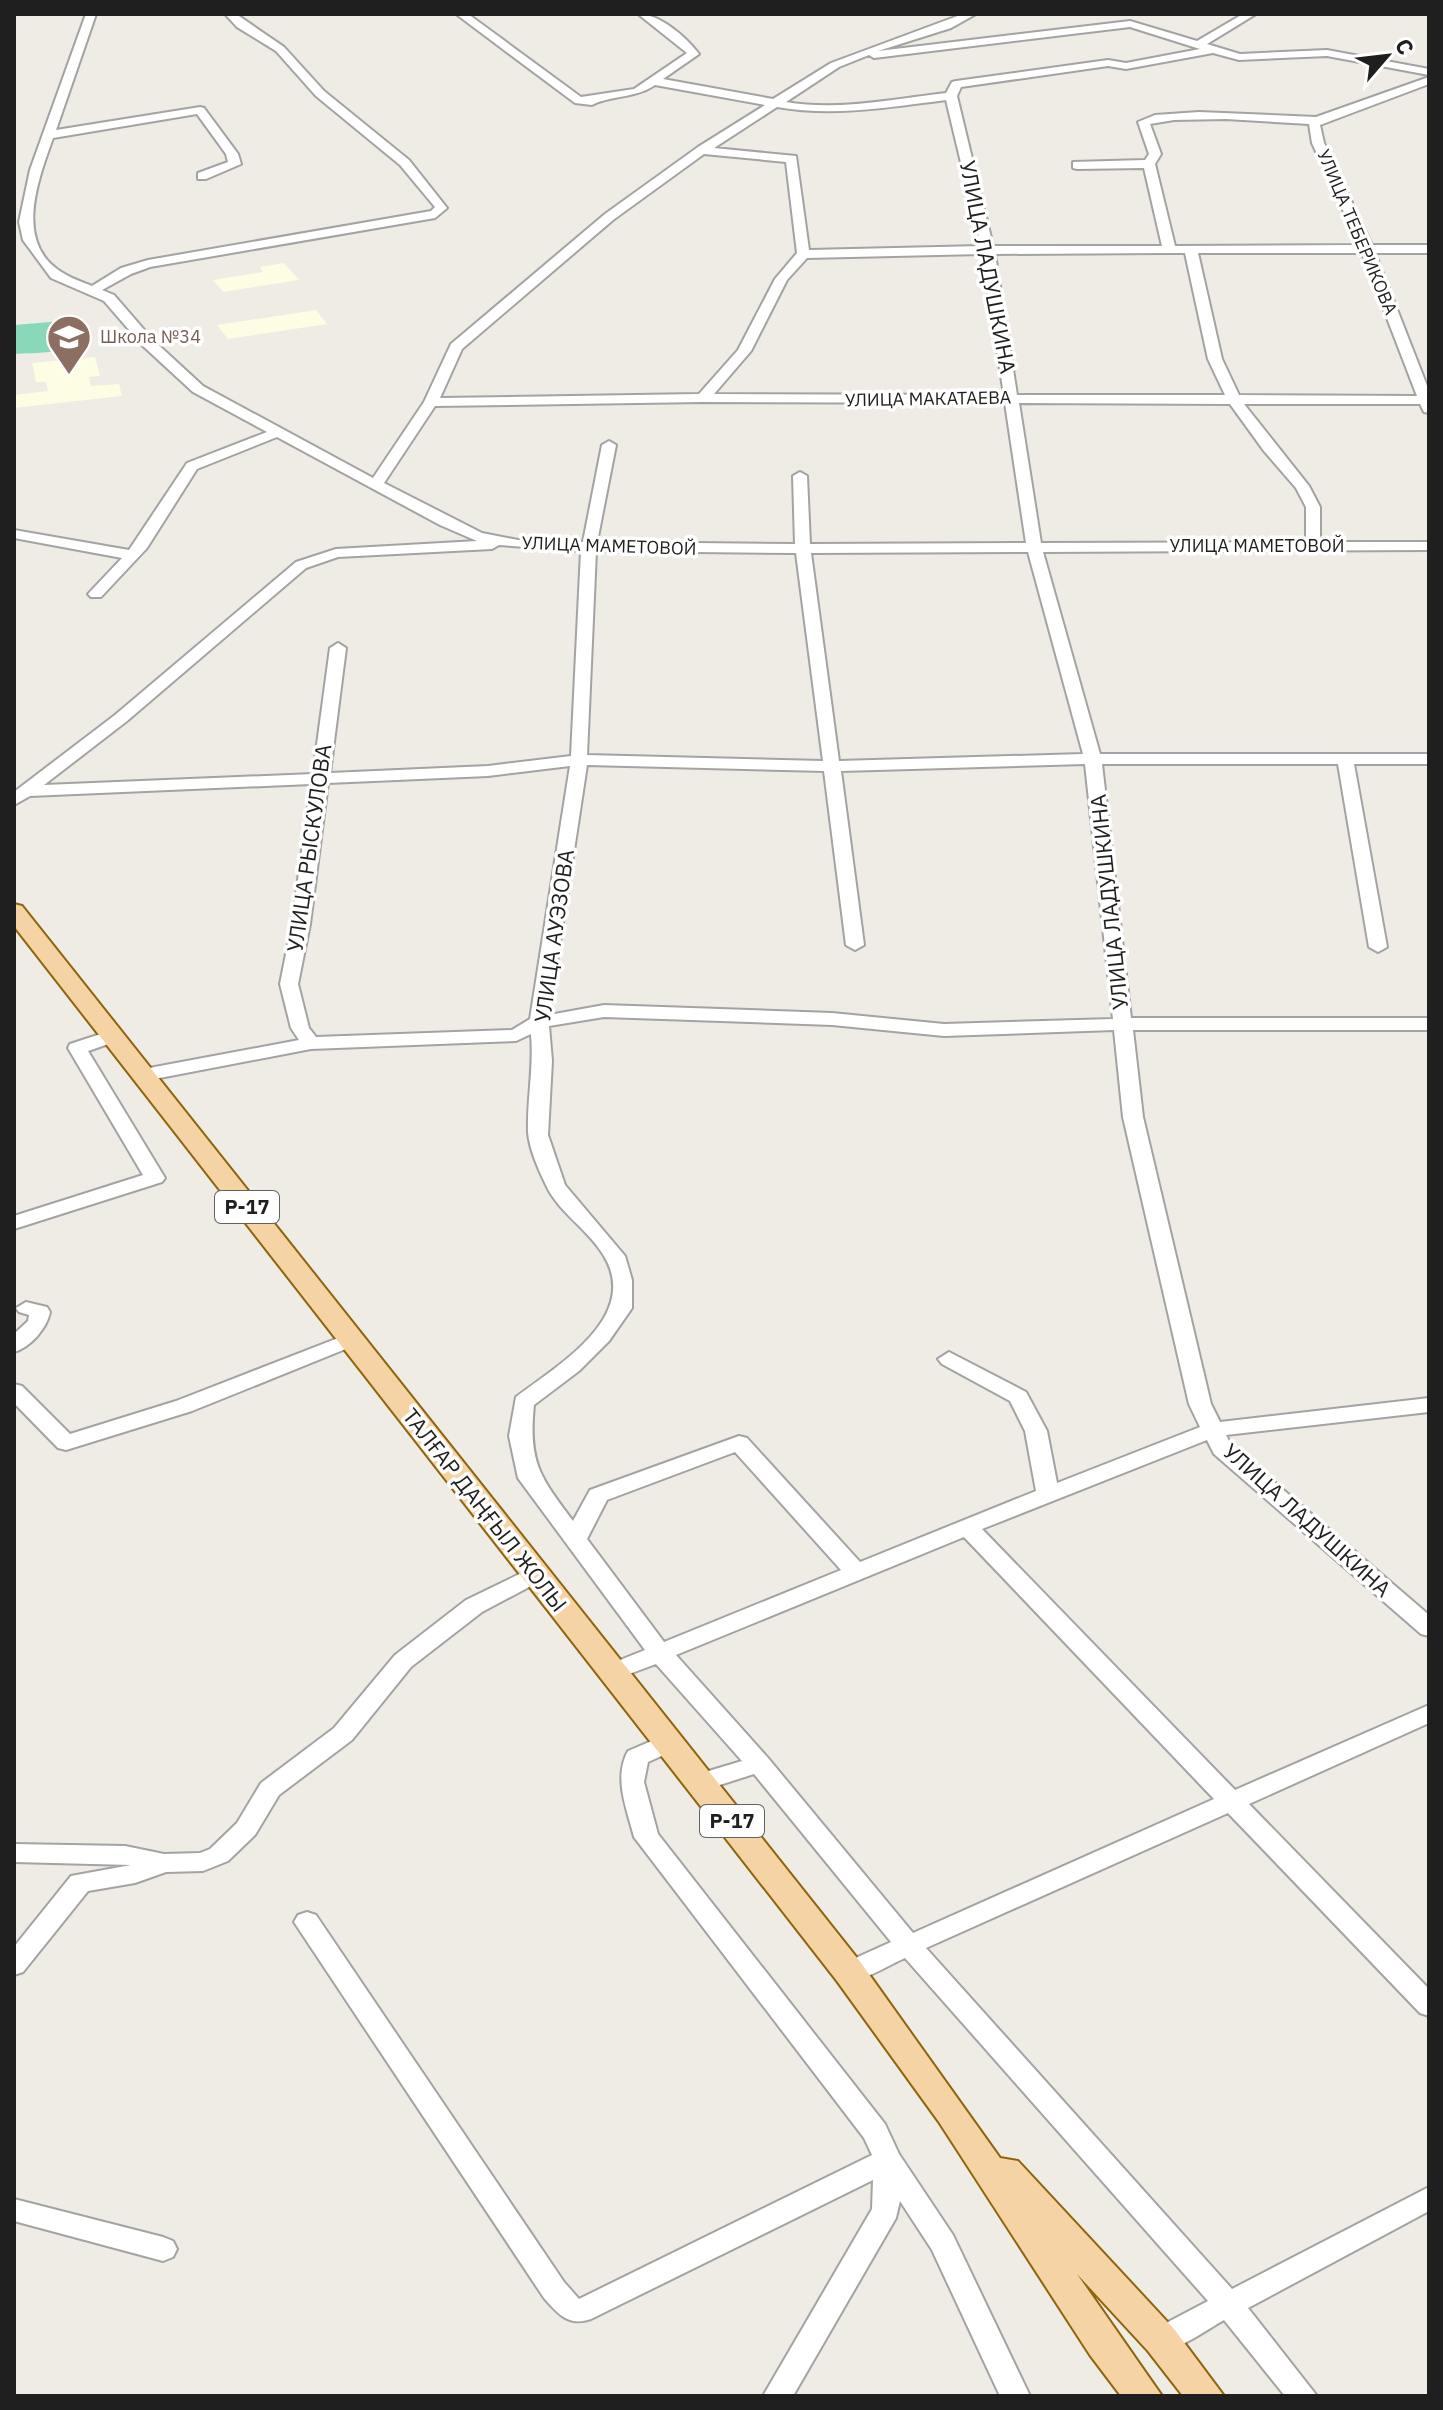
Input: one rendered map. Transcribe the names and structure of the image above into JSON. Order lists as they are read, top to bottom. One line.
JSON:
{"streets":{"main road":["P-17","ТАЛҒАР ДАҢҒЫЛ ЖОЛЫ"],"street":["УЛИЦА ТЕБЕРИКОВА","УЛИЦА ЛАДУШКИНА","УЛИЦА МАКАТАЕВА","УЛИЦА МАМЕТОВОЙ","УЛИЦА РЫСКУЛОВА","УЛИЦА АУЭЗОВА"]},"crossings":[["УЛИЦА ТЕБЕРИКОВА","УЛИЦА МАКАТАЕВА"],["УЛИЦА ЛАДУШКИНА","УЛИЦА МАКАТАЕВА"],["УЛИЦА ЛАДУШКИНА","УЛИЦА МАМЕТОВОЙ"],["УЛИЦА МАМЕТОВОЙ","УЛИЦА АУЭЗОВА"],["P-17","ТАЛҒАР ДАҢҒЫЛ ЖОЛЫ"]],"places":{"school or university":["Школа №34"]},"north":"top right"}
